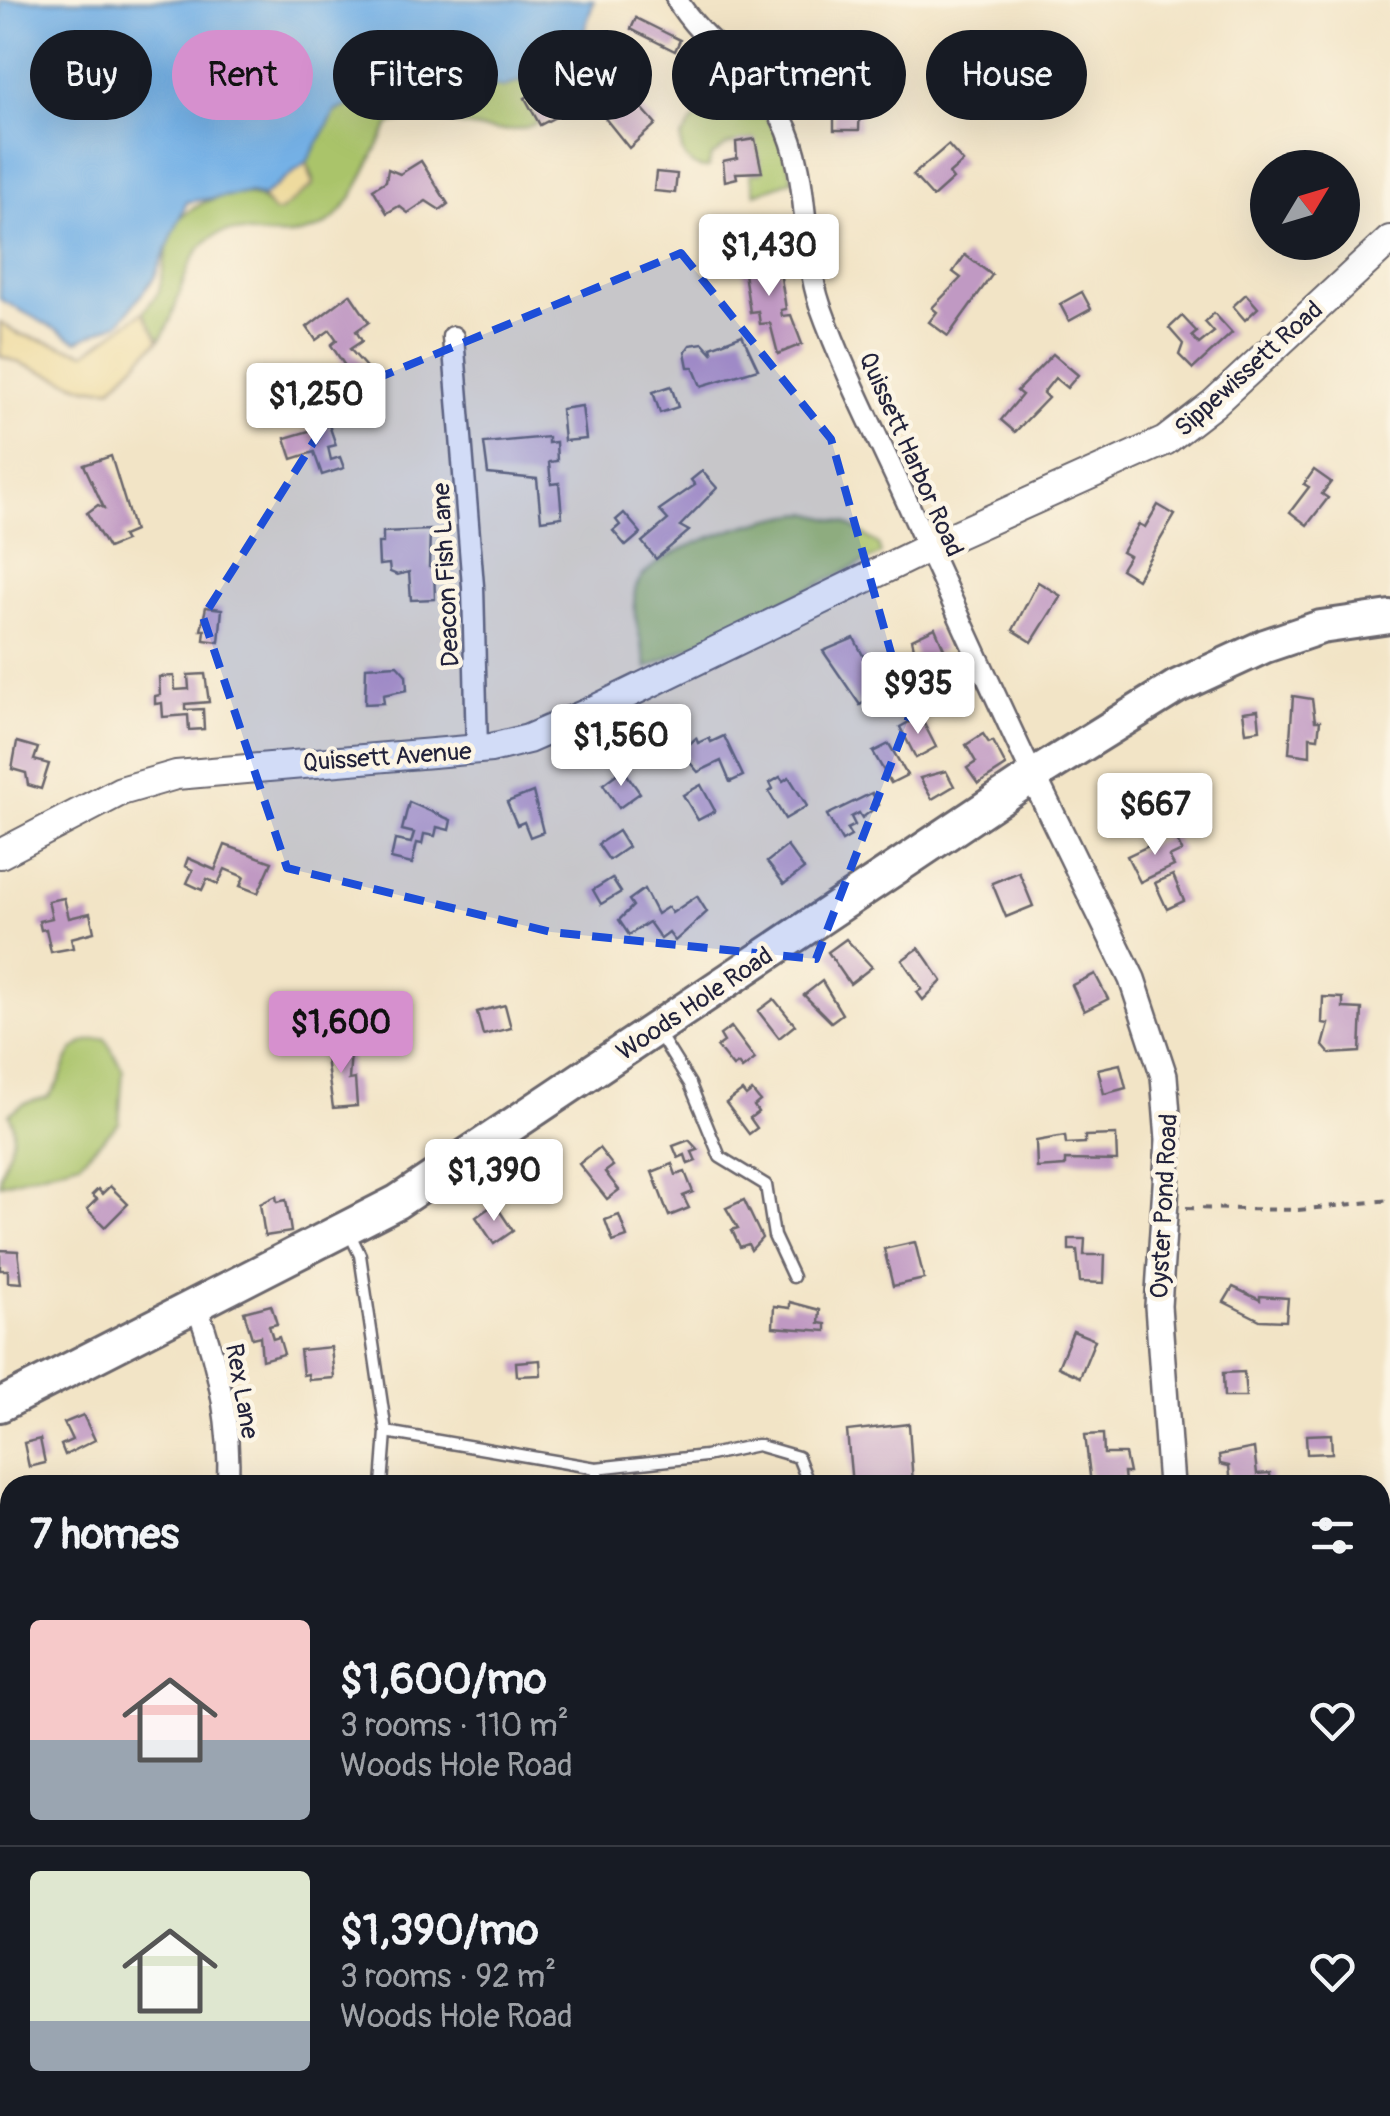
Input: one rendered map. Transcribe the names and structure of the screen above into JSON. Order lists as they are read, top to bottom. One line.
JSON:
{"streets":{"highway":["Woods Hole Road"],"main road":["Sippewissett Road","Quissett Avenue"],"street":["Quissett Harbor Road","Deacon Fish Lane","Oyster Pond Road","Rex Lane"]},"crossings":[["Sippewissett Road","Quissett Harbor Road"],["Sippewissett Road","Quissett Avenue"],["Quissett Harbor Road","Quissett Avenue"],["Quissett Harbor Road","Woods Hole Road"],["Quissett Harbor Road","Oyster Pond Road"],["Deacon Fish Lane","Quissett Avenue"],["Woods Hole Road","Oyster Pond Road"],["Woods Hole Road","Rex Lane"]],"north":"top right","page":{"chip":["Buy","Rent","Filters","New","Apartment","House"],"price":["$1,430","$1,250","$935","$1,560","$667","$1,600","$1,390"],"heading":"7 homes","list":[{"name":"$1,600/mo","note":"3 rooms · 110 m² · Woods Hole Road"},{"name":"$1,390/mo","note":"3 rooms · 92 m² · Woods Hole Road"}]}}
